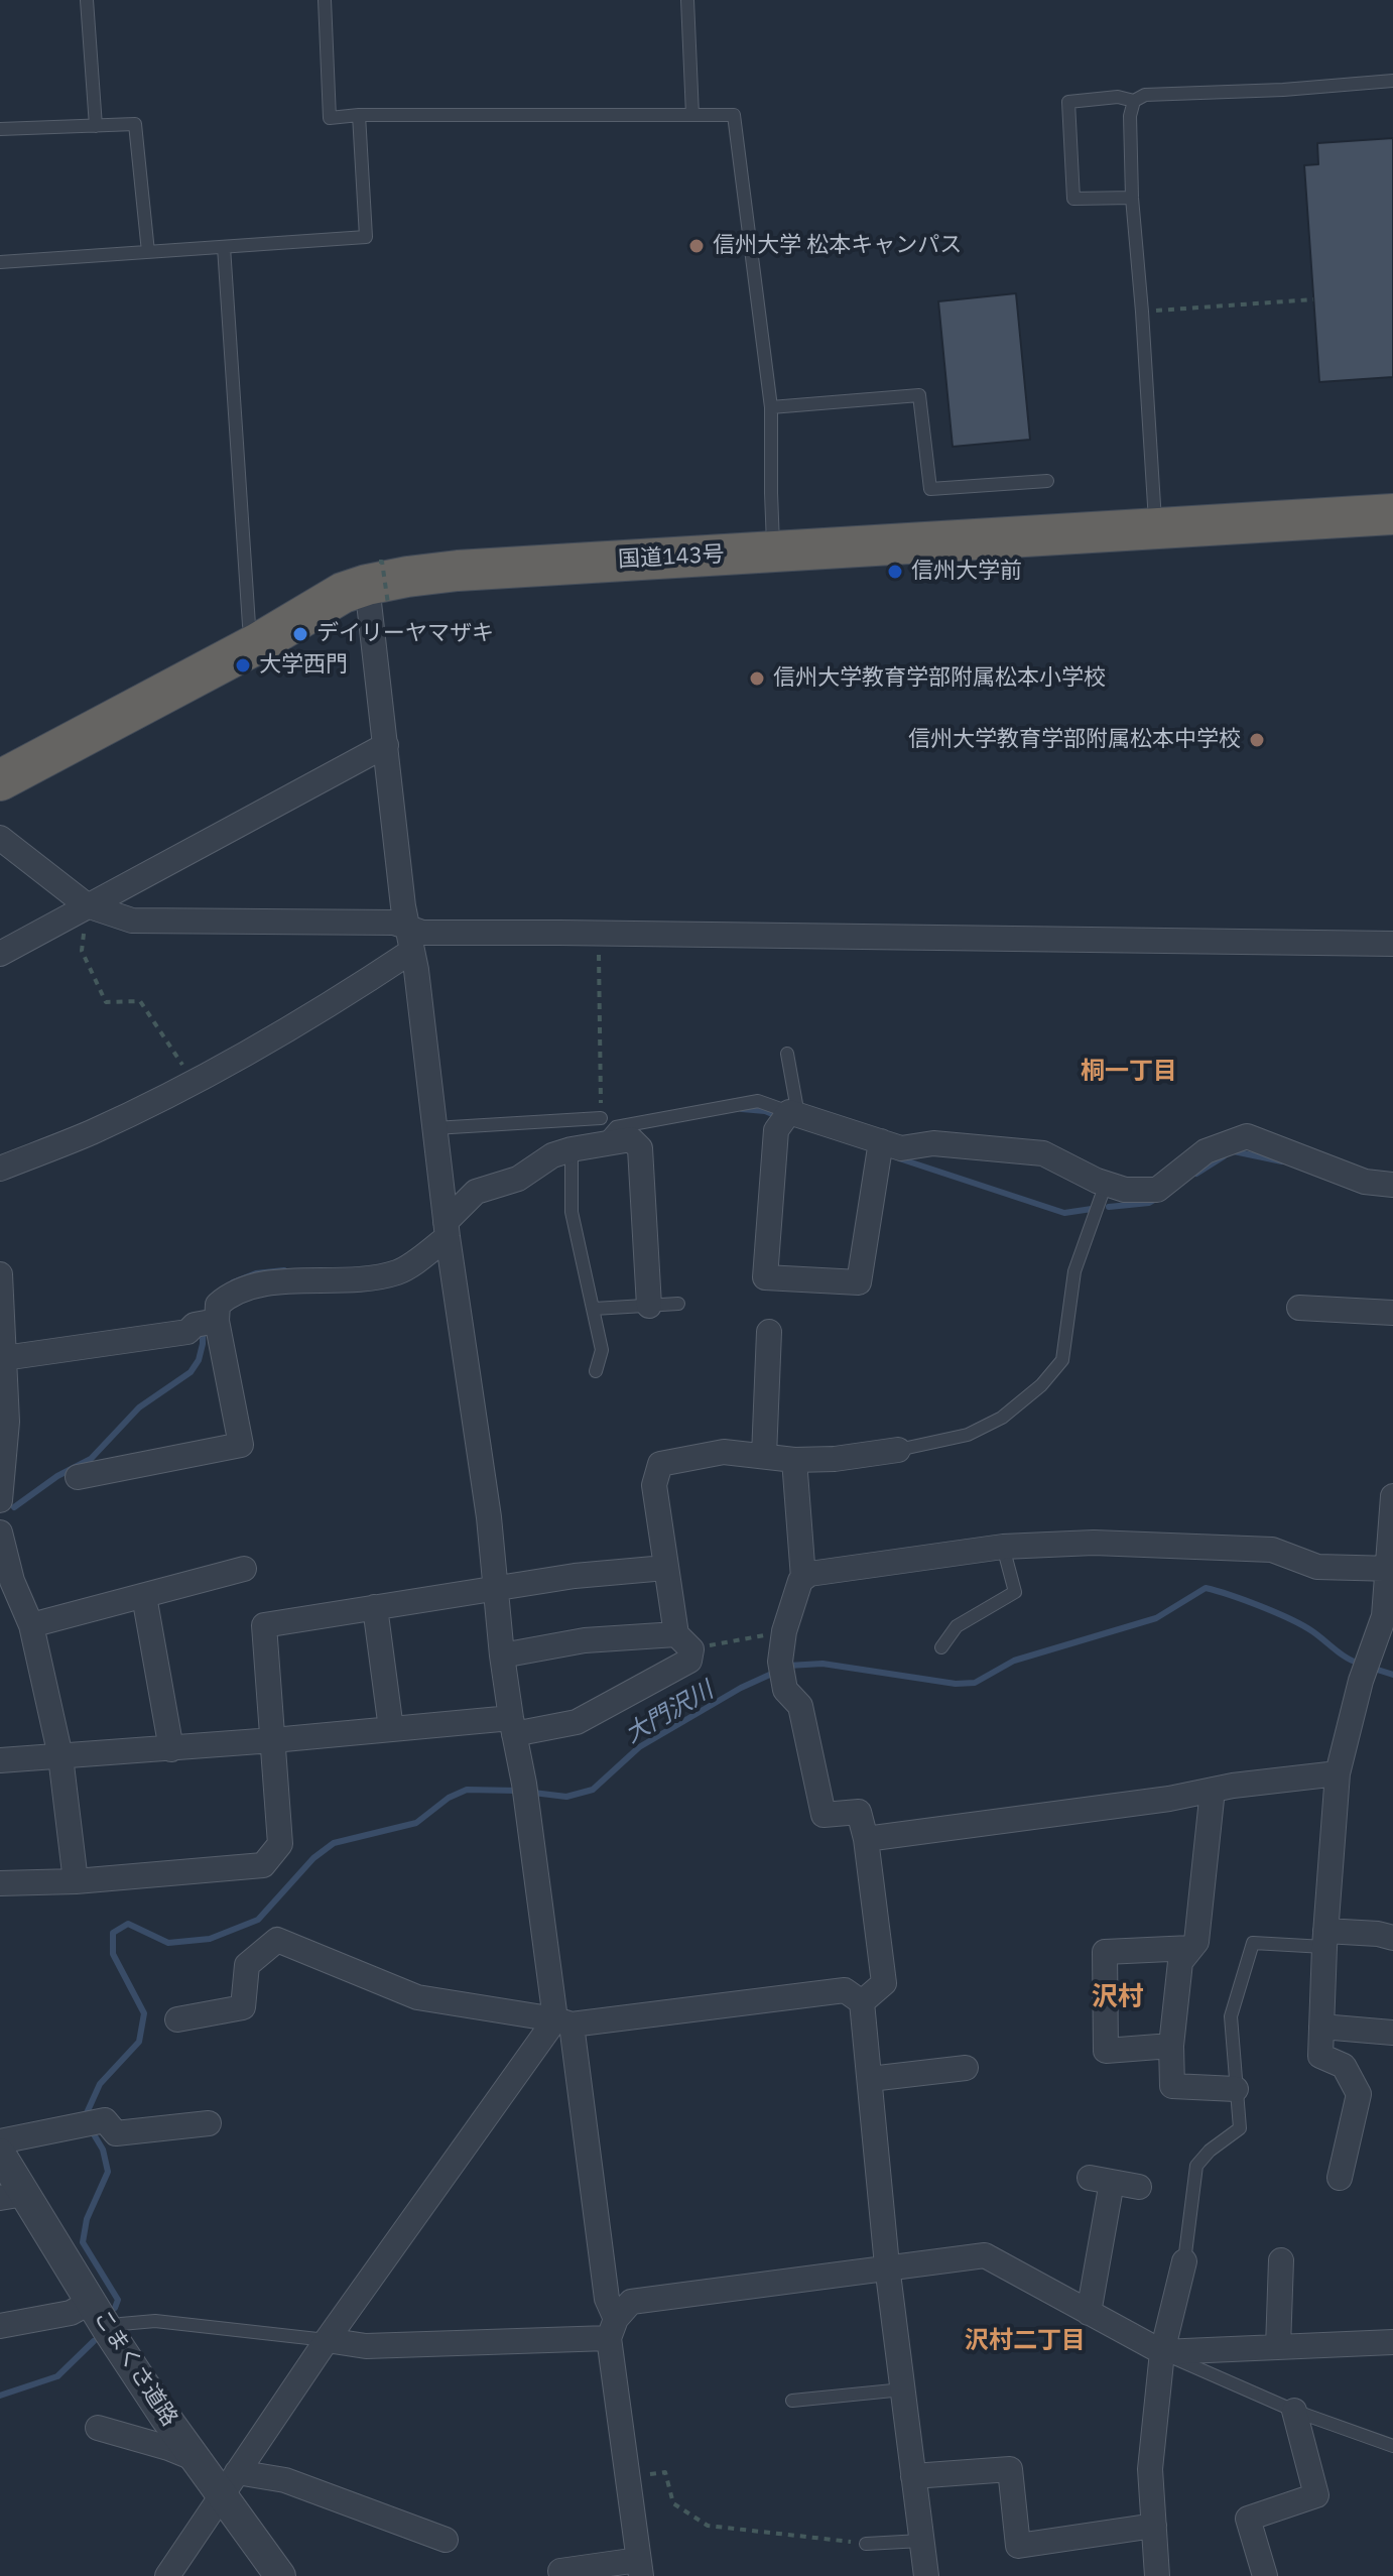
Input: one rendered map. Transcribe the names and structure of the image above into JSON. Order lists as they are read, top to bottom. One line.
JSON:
{"streets":{"highway":["国道143号"],"street":["こまくさ道路"]},"districts":["桐一丁目","沢村","沢村二丁目"],"water":["大門沢川"],"places":["信州大学 松本キャンパス","信州大学前","デイリーヤマザキ","大学西門","信州大学教育学部附属松本小学校","信州大学教育学部附属松本中学校"]}
